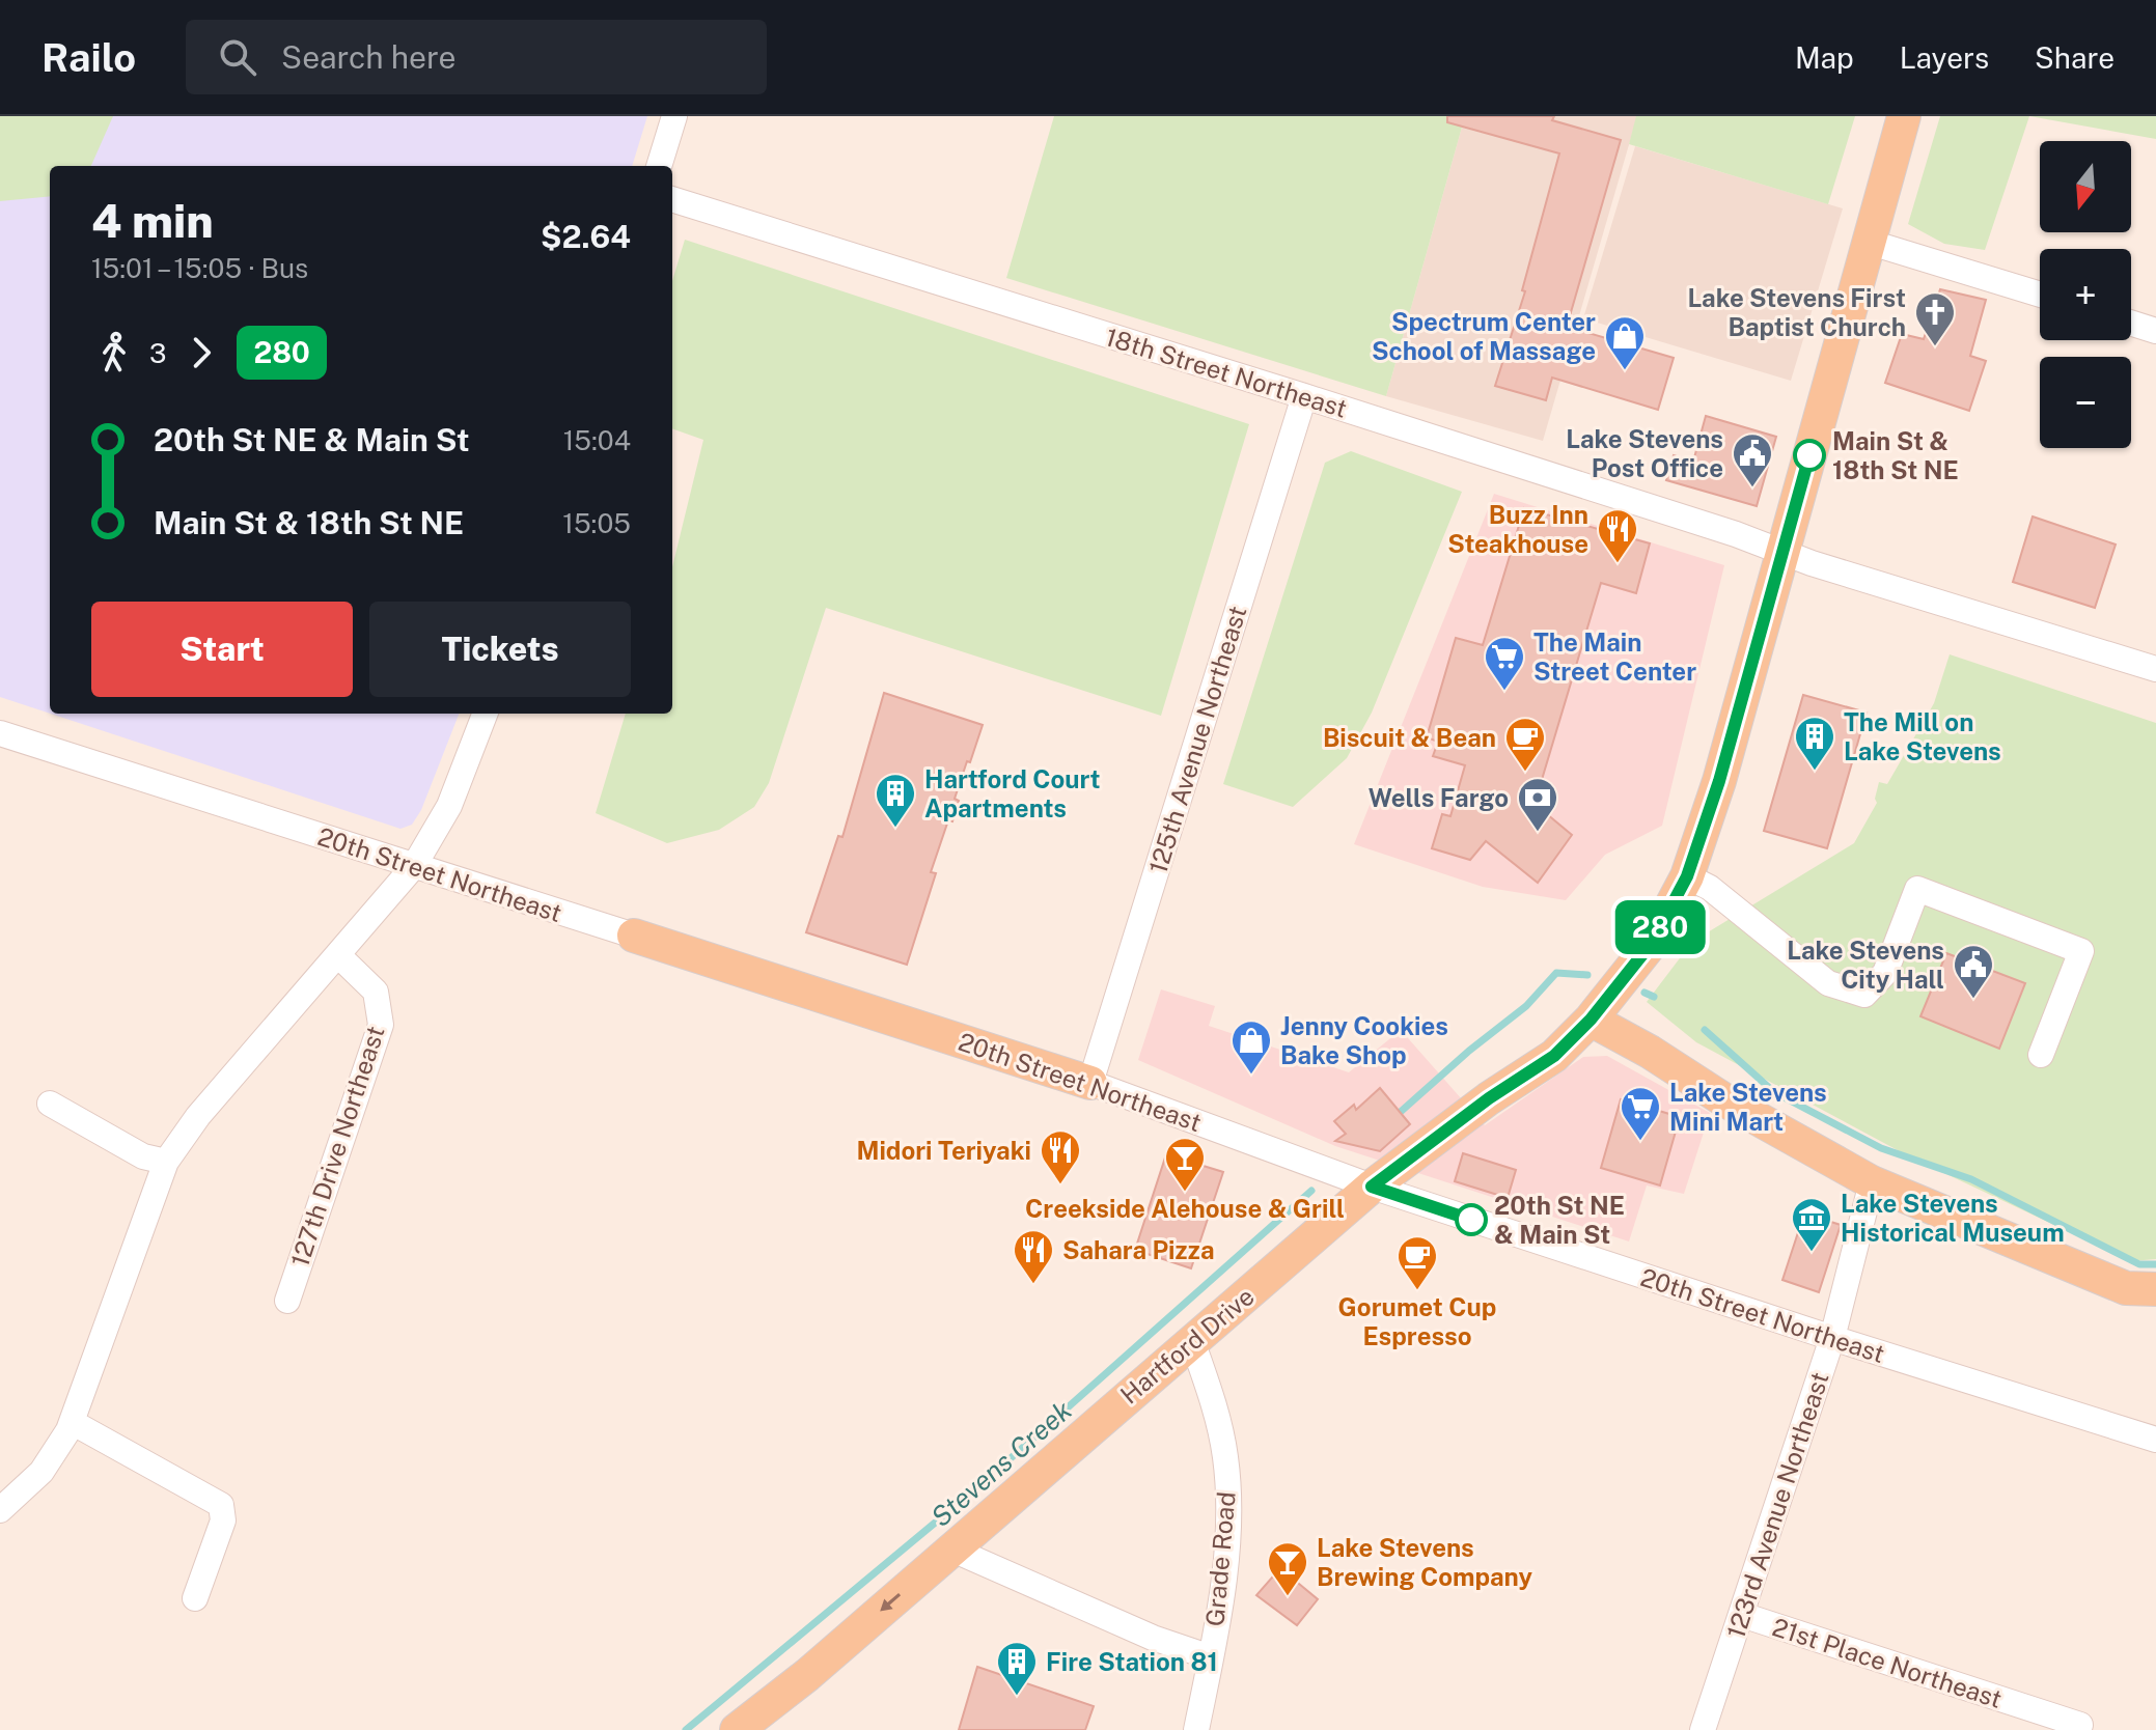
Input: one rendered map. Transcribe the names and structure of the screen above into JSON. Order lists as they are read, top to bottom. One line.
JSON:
{"streets":{"main road":["20th Street Northeast","Hartford Drive"],"street":["18th Street Northeast","125th Avenue Northeast","127th Drive Northeast","123rd Avenue Northeast","Grade Road","21st Place Northeast"]},"crossings":[["18th Street Northeast","125th Avenue Northeast"],["18th Street Northeast","Hartford Drive"],["125th Avenue Northeast","20th Street Northeast"],["20th Street Northeast","Hartford Drive"],["20th Street Northeast","123rd Avenue Northeast"],["Hartford Drive","Grade Road"],["123rd Avenue Northeast","21st Place Northeast"]],"water":["Stevens Creek"],"places":{"church":["Lake Stevens First Baptist Church"],"shop":["Spectrum Center School of Massage","Jenny Cookies Bake Shop"],"other":["Main St & 18th St NE","20th St NE & Main St"],"public building":["Lake Stevens Post Office","Lake Stevens City Hall"],"restaurant":["Buzz Inn Steakhouse","Midori Teriyaki","Sahara Pizza"],"supermarket":["The Main Street Center","Lake Stevens Mini Mart"],"building":["The Mill on Lake Stevens","Hartford Court Apartments","Fire Station 81"],"cafe":["Biscuit & Bean","Gorumet Cup Espresso"],"bank":["Wells Fargo"],"bar":["Creekside Alehouse & Grill","Lake Stevens Brewing Company"],"museum":["Lake Stevens Historical Museum"]},"lines":["bus line 280"],"north":"bottom","page":{"header":"Railo","search":"Search here","nav":["Map","Layers","Share"],"on_map":"280","map_buttons":["+","−"],"heading":["4 min","15:01 – 15:05 · Bus","$2.64"],"legs":["3","280"],"list":[{"name":"20th St NE & Main St","value":"15:04"},{"name":"Main St & 18th St NE","value":"15:05"}],"buttons":["Start","Tickets"]}}
